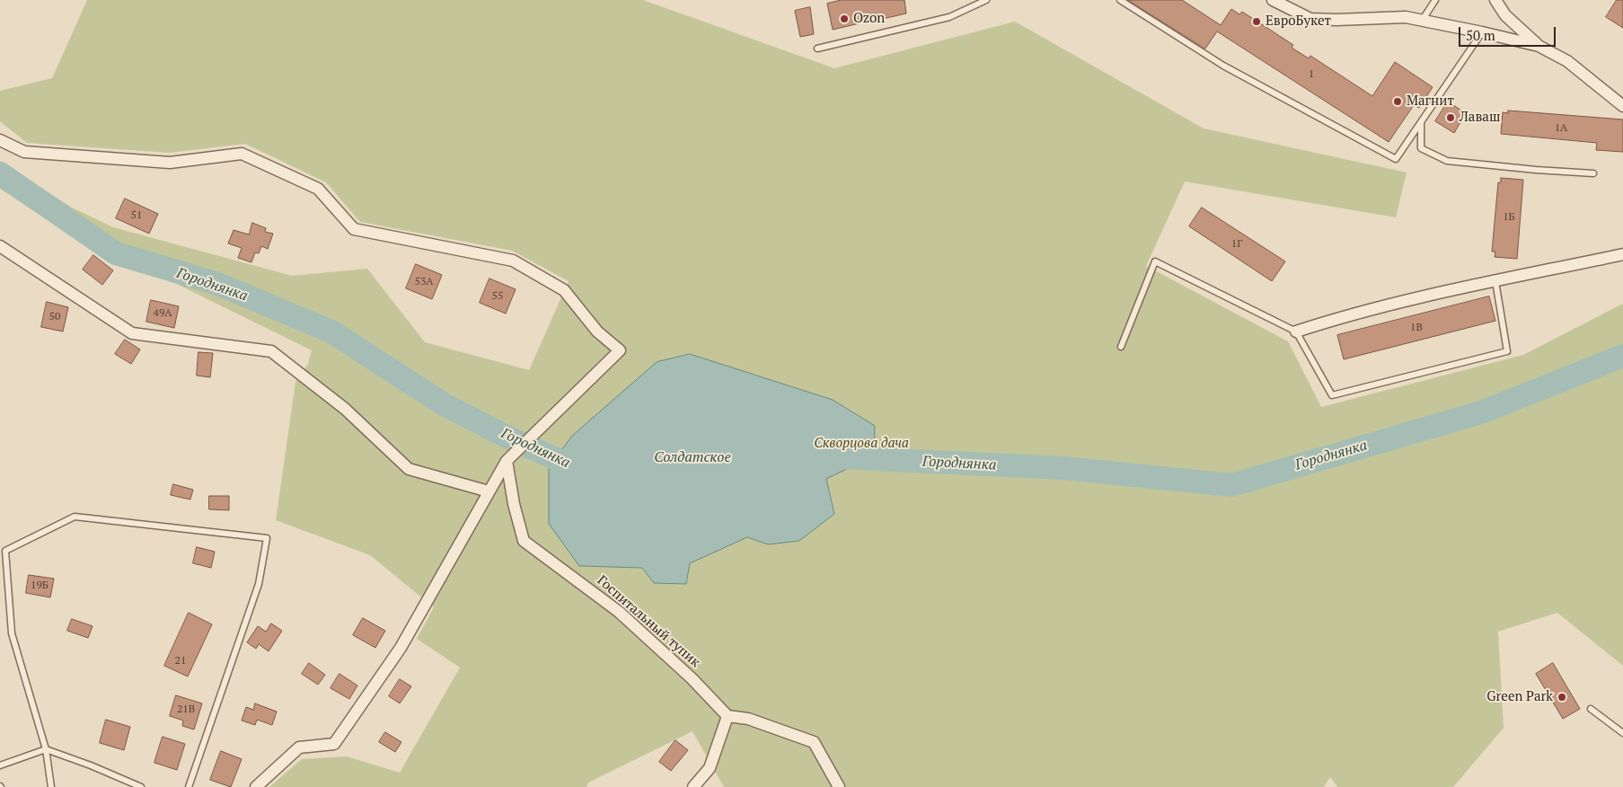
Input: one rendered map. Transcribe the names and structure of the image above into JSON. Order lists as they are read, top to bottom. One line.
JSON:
{"streets":{"street":["Госпитальный тупик"]},"water":["Городнянка","Солдатское"],"parks":["Скворцова дача"],"places":["Ozon","ЕвроБукет","Магнит","Лаваш","Green Park"],"house_numbers":["1","1А","51","1Б","1Г","53А","55","49А","50","1В","19Б","21","21В"],"scale_bar":"50 m"}
